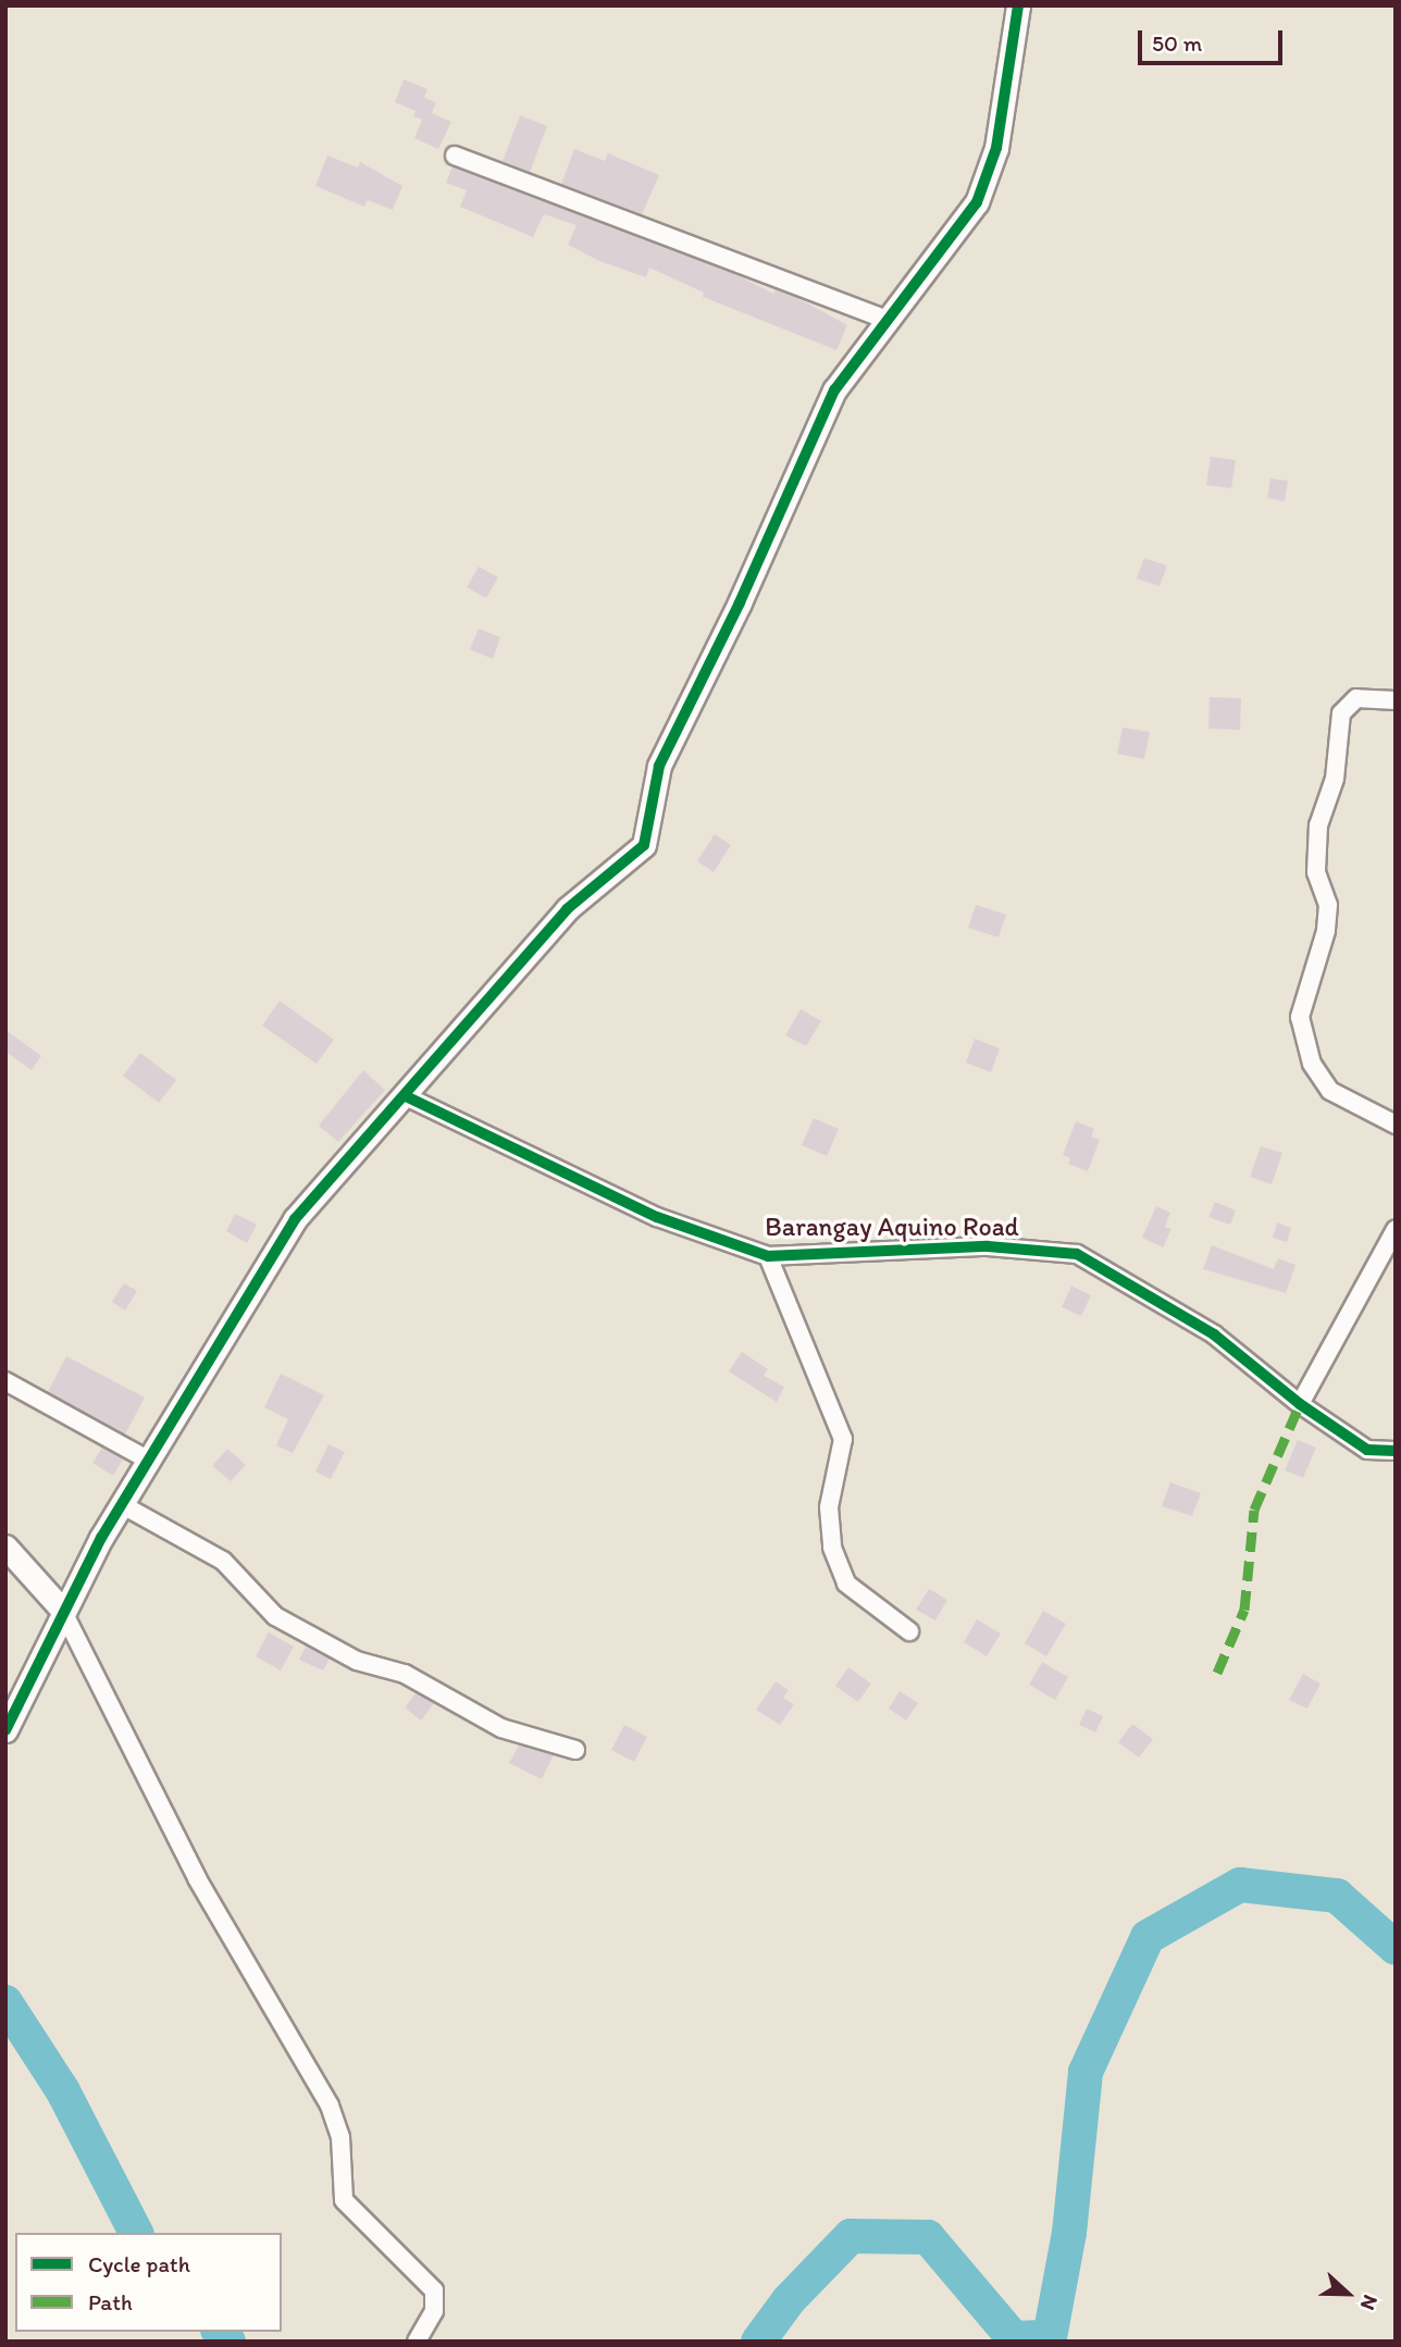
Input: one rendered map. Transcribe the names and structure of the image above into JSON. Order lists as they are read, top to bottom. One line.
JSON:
{"streets":{"street":["Barangay Aquino Road"]},"legend":["Cycle path","Path"],"scale_bar":"50 m","north":"right"}
